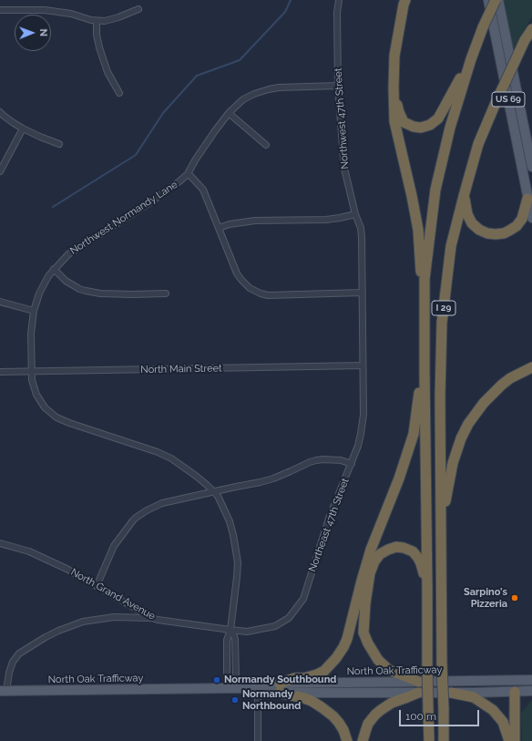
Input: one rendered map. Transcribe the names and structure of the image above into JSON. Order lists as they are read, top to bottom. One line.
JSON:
{"streets":{"highway":["I 29"],"main road":["US 69","North Oak Trafficway"],"street":["Northwest 47th Street","Northwest Normandy Lane","North Main Street","Northeast 47th Street","North Grand Avenue"]},"crossings":[["US 69","I 29"],["Northwest 47th Street","Northwest Normandy Lane"],["Northwest 47th Street","North Main Street"],["Northwest 47th Street","Northeast 47th Street"],["Northwest Normandy Lane","North Main Street"],["Northwest Normandy Lane","Northeast 47th Street"],["Northwest Normandy Lane","North Grand Avenue"],["Northwest Normandy Lane","North Oak Trafficway"],["North Main Street","Northeast 47th Street"],["Northeast 47th Street","North Grand Avenue"]],"places":["Sarpino's Pizzeria","Normandy Southbound","Normandy Northbound"],"scale_bar":"100 m","north":"right"}
